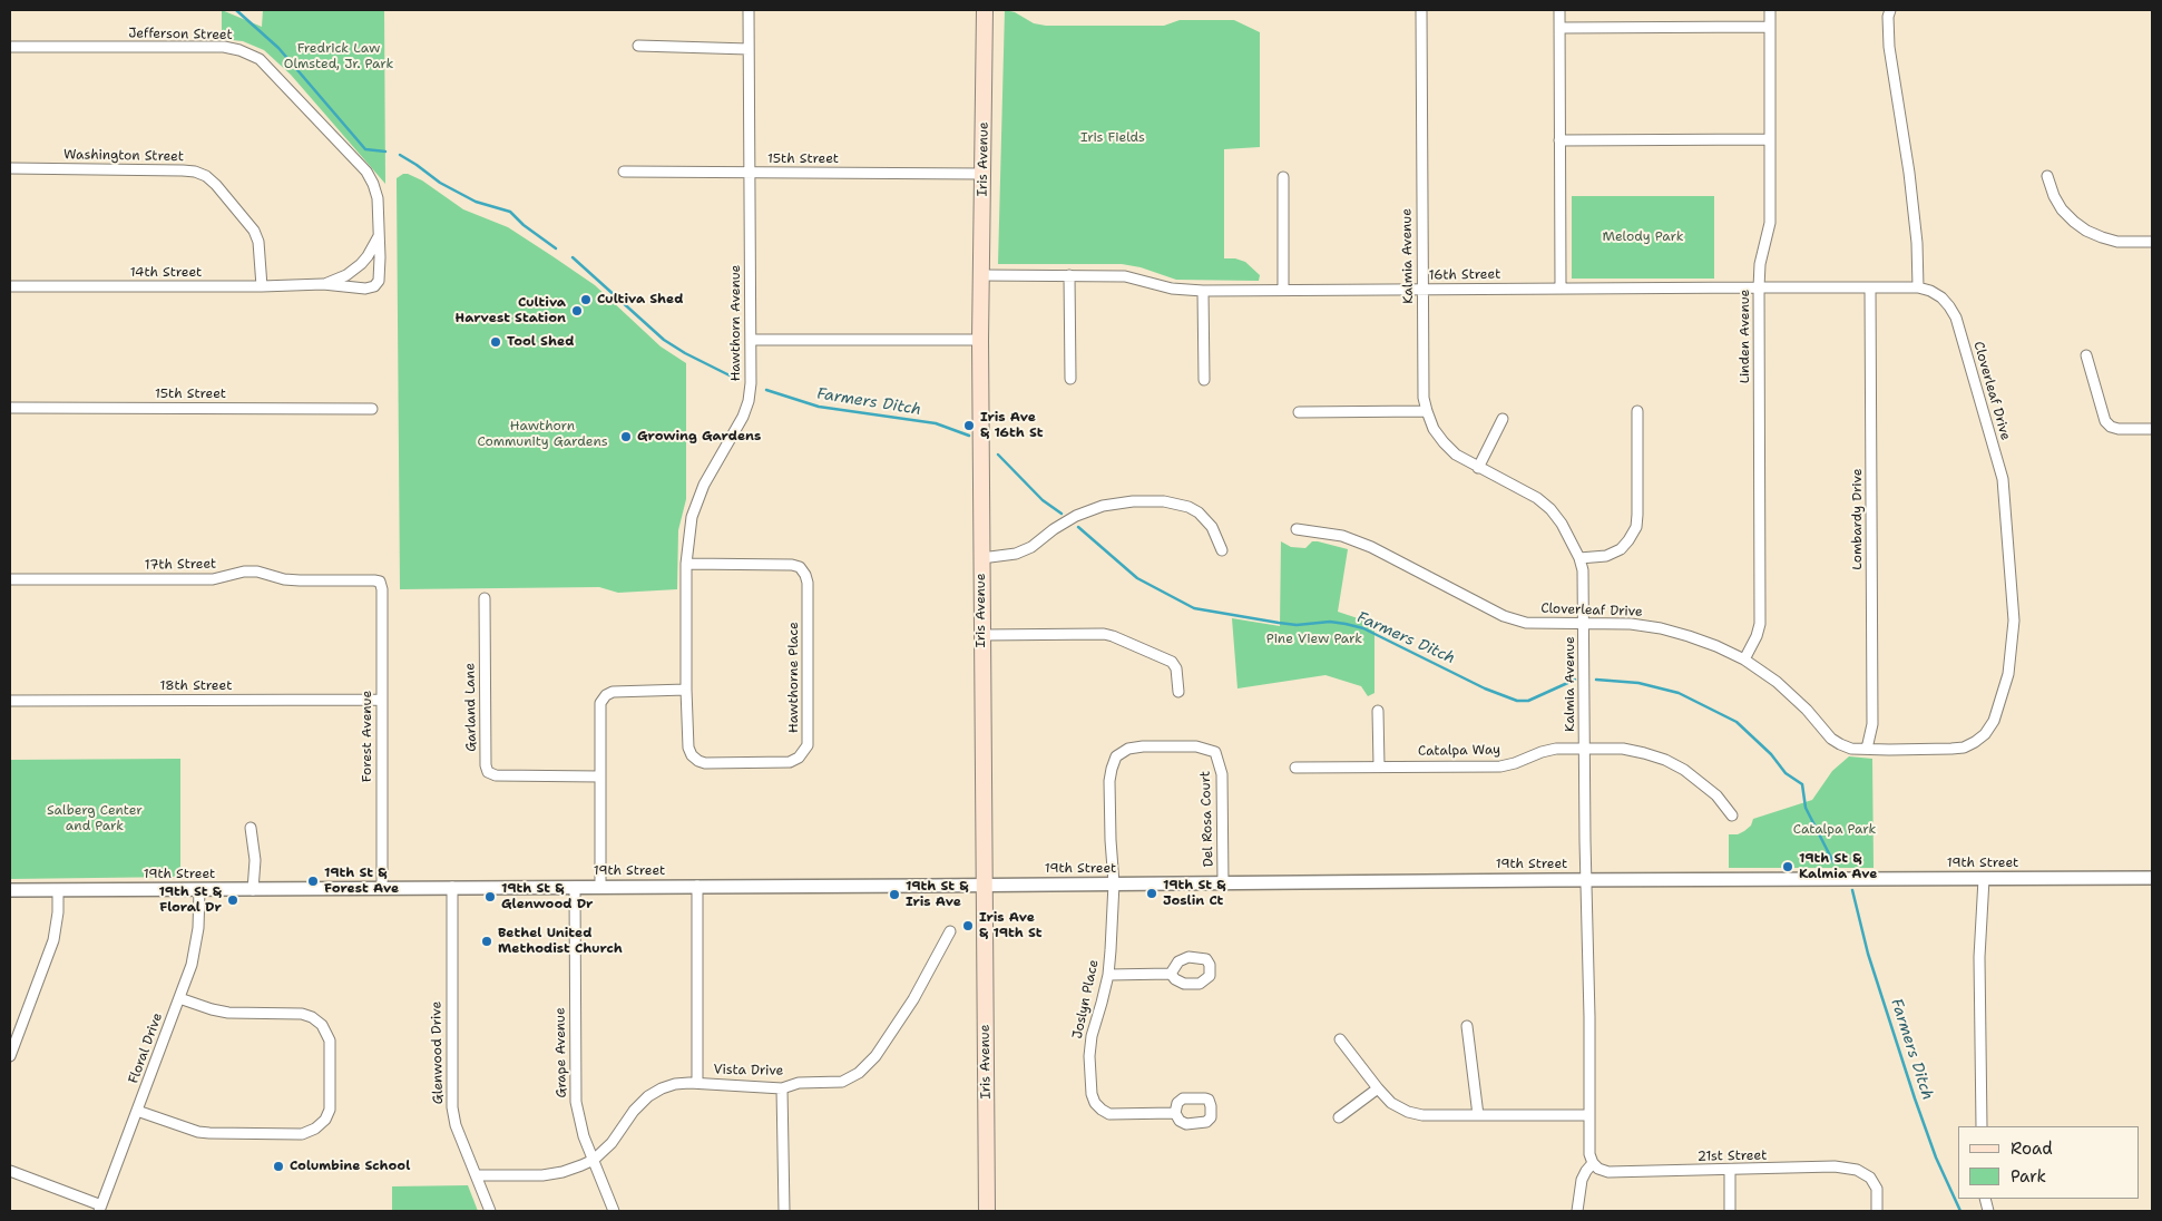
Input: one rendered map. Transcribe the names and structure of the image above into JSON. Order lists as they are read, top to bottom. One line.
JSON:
{"streets":{"main road":["Iris Avenue"],"street":["Jefferson Street","Washington Street","15th Street","Kalmia Avenue","14th Street","16th Street","Hawthorn Avenue","Linden Avenue","Cloverleaf Drive","Lombardy Drive","17th Street","Hawthorne Place","18th Street","Garland Lane","Forest Avenue","Catalpa Way","Del Rosa Court","19th Street","Joslyn Place","Floral Drive","Glenwood Drive","Grape Avenue","Vista Drive","21st Street"]},"crossings":[["Jefferson Street","14th Street"],["Washington Street","14th Street"],["15th Street","Iris Avenue"],["15th Street","Hawthorn Avenue"],["Iris Avenue","16th Street"],["Iris Avenue","19th Street"],["Kalmia Avenue","16th Street"],["Kalmia Avenue","Cloverleaf Drive"],["Kalmia Avenue","Catalpa Way"],["Kalmia Avenue","19th Street"],["Kalmia Avenue","21st Street"],["16th Street","Linden Avenue"],["16th Street","Cloverleaf Drive"],["16th Street","Lombardy Drive"],["Hawthorn Avenue","Hawthorne Place"],["Linden Avenue","Cloverleaf Drive"],["Cloverleaf Drive","Lombardy Drive"],["17th Street","Forest Avenue"],["18th Street","Forest Avenue"],["Forest Avenue","19th Street"],["Del Rosa Court","19th Street"],["Del Rosa Court","Joslyn Place"],["19th Street","Joslyn Place"],["19th Street","Floral Drive"],["19th Street","Glenwood Drive"],["19th Street","Grape Avenue"],["19th Street","Vista Drive"]],"water":["Farmers Ditch"],"parks":["Fredrick Law Olmsted, Jr. Park","Iris Fields","Melody Park","Hawthorn Community Gardens","Pine View Park","Salberg Center and Park","Catalpa Park"],"places":["Cultiva Shed","Cultiva Harvest Station","Tool Shed","Iris Ave & 16th St","Growing Gardens","19th St & Kalmia Ave","19th St & Forest Ave","19th St & Joslin Ct","19th St & Iris Ave","19th St & Glenwood Dr","19th St & Floral Dr","Iris Ave & 19th St","Bethel United Methodist Church","Columbine School"],"legend":["Road","Park"]}
